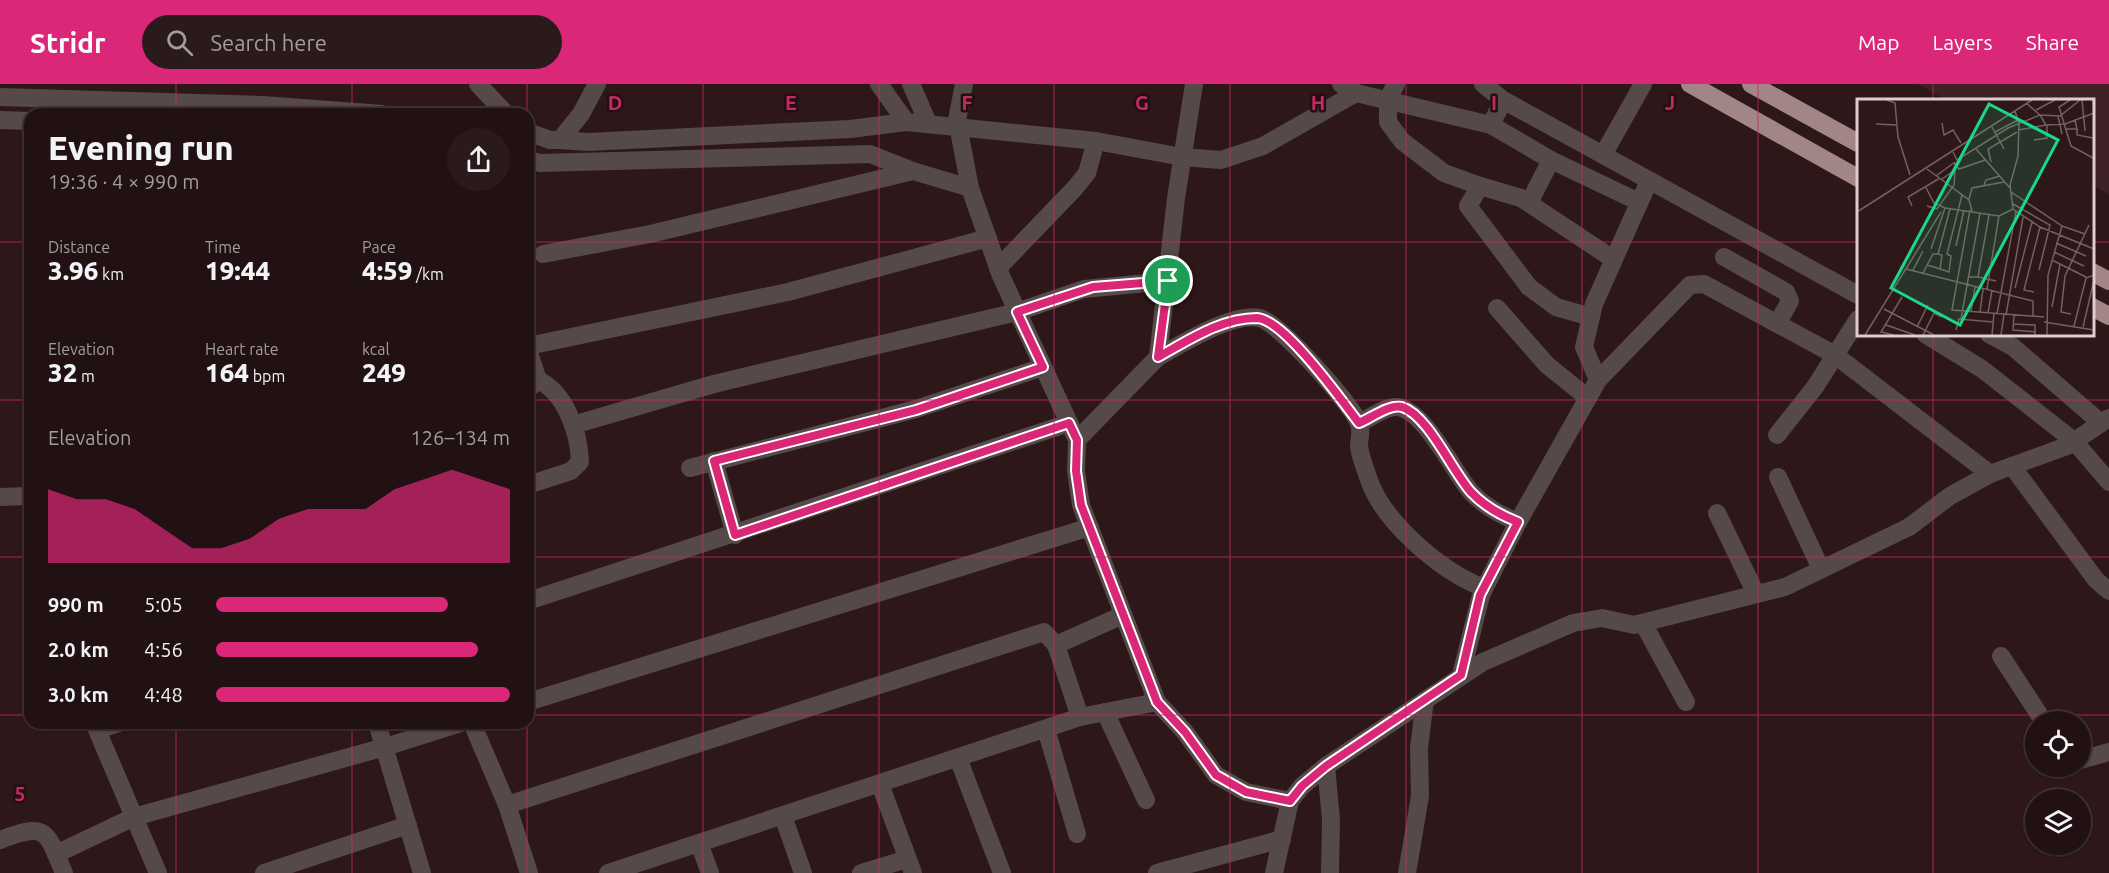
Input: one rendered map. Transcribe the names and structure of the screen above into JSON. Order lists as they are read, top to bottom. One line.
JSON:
{"page":{"header":"Stridr","search":"Search here","nav":["Map","Layers","Share"],"heading":["Evening run","19:36 · 4 × 990 m"],"stats":[["Distance","3.96 km"],["Time","19:44"],["Pace","4:59 /km"],["Elevation","32 m"],["Heart rate","164 bpm"],["kcal","249"]],"chart":["Elevation","126–134 m"],"list":[{"name":"990 m","note":"5:05"},{"name":"2.0 km","note":"4:56"},{"name":"3.0 km","note":"4:48"}]},"grid":{"columns":["D","E","F","G","H","I","J"],"rows":["5"]}}
